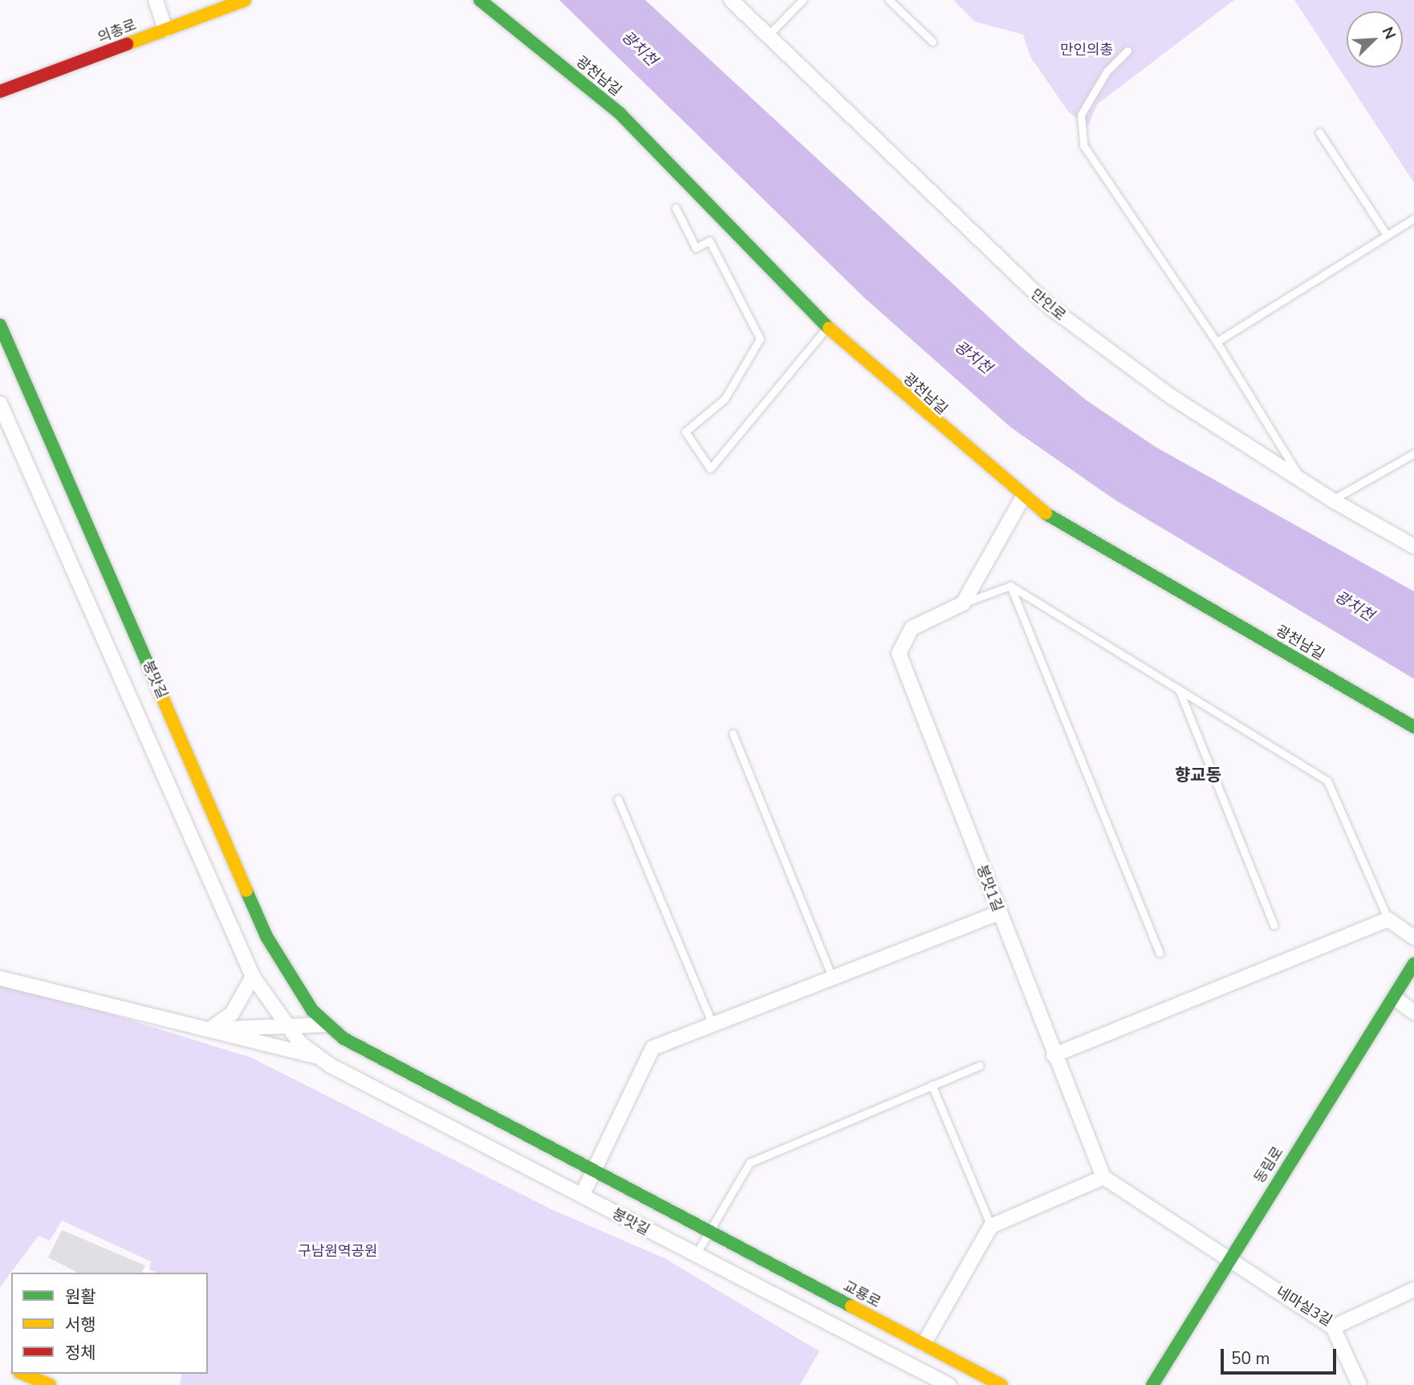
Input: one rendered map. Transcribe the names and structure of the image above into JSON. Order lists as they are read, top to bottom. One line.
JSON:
{"streets":{"street":["의총로","광천남길","만인로","붕맛길","붕맛1길","동림로","교룡로","네마실3길"]},"crossings":[["붕맛길","교룡로"],["동림로","네마실3길"]],"districts":["향교동"],"water":["광치천"],"parks":["만인의총","구남원역공원"],"legend":["원활","서행","정체"],"scale_bar":"50 m","north":"top right"}
